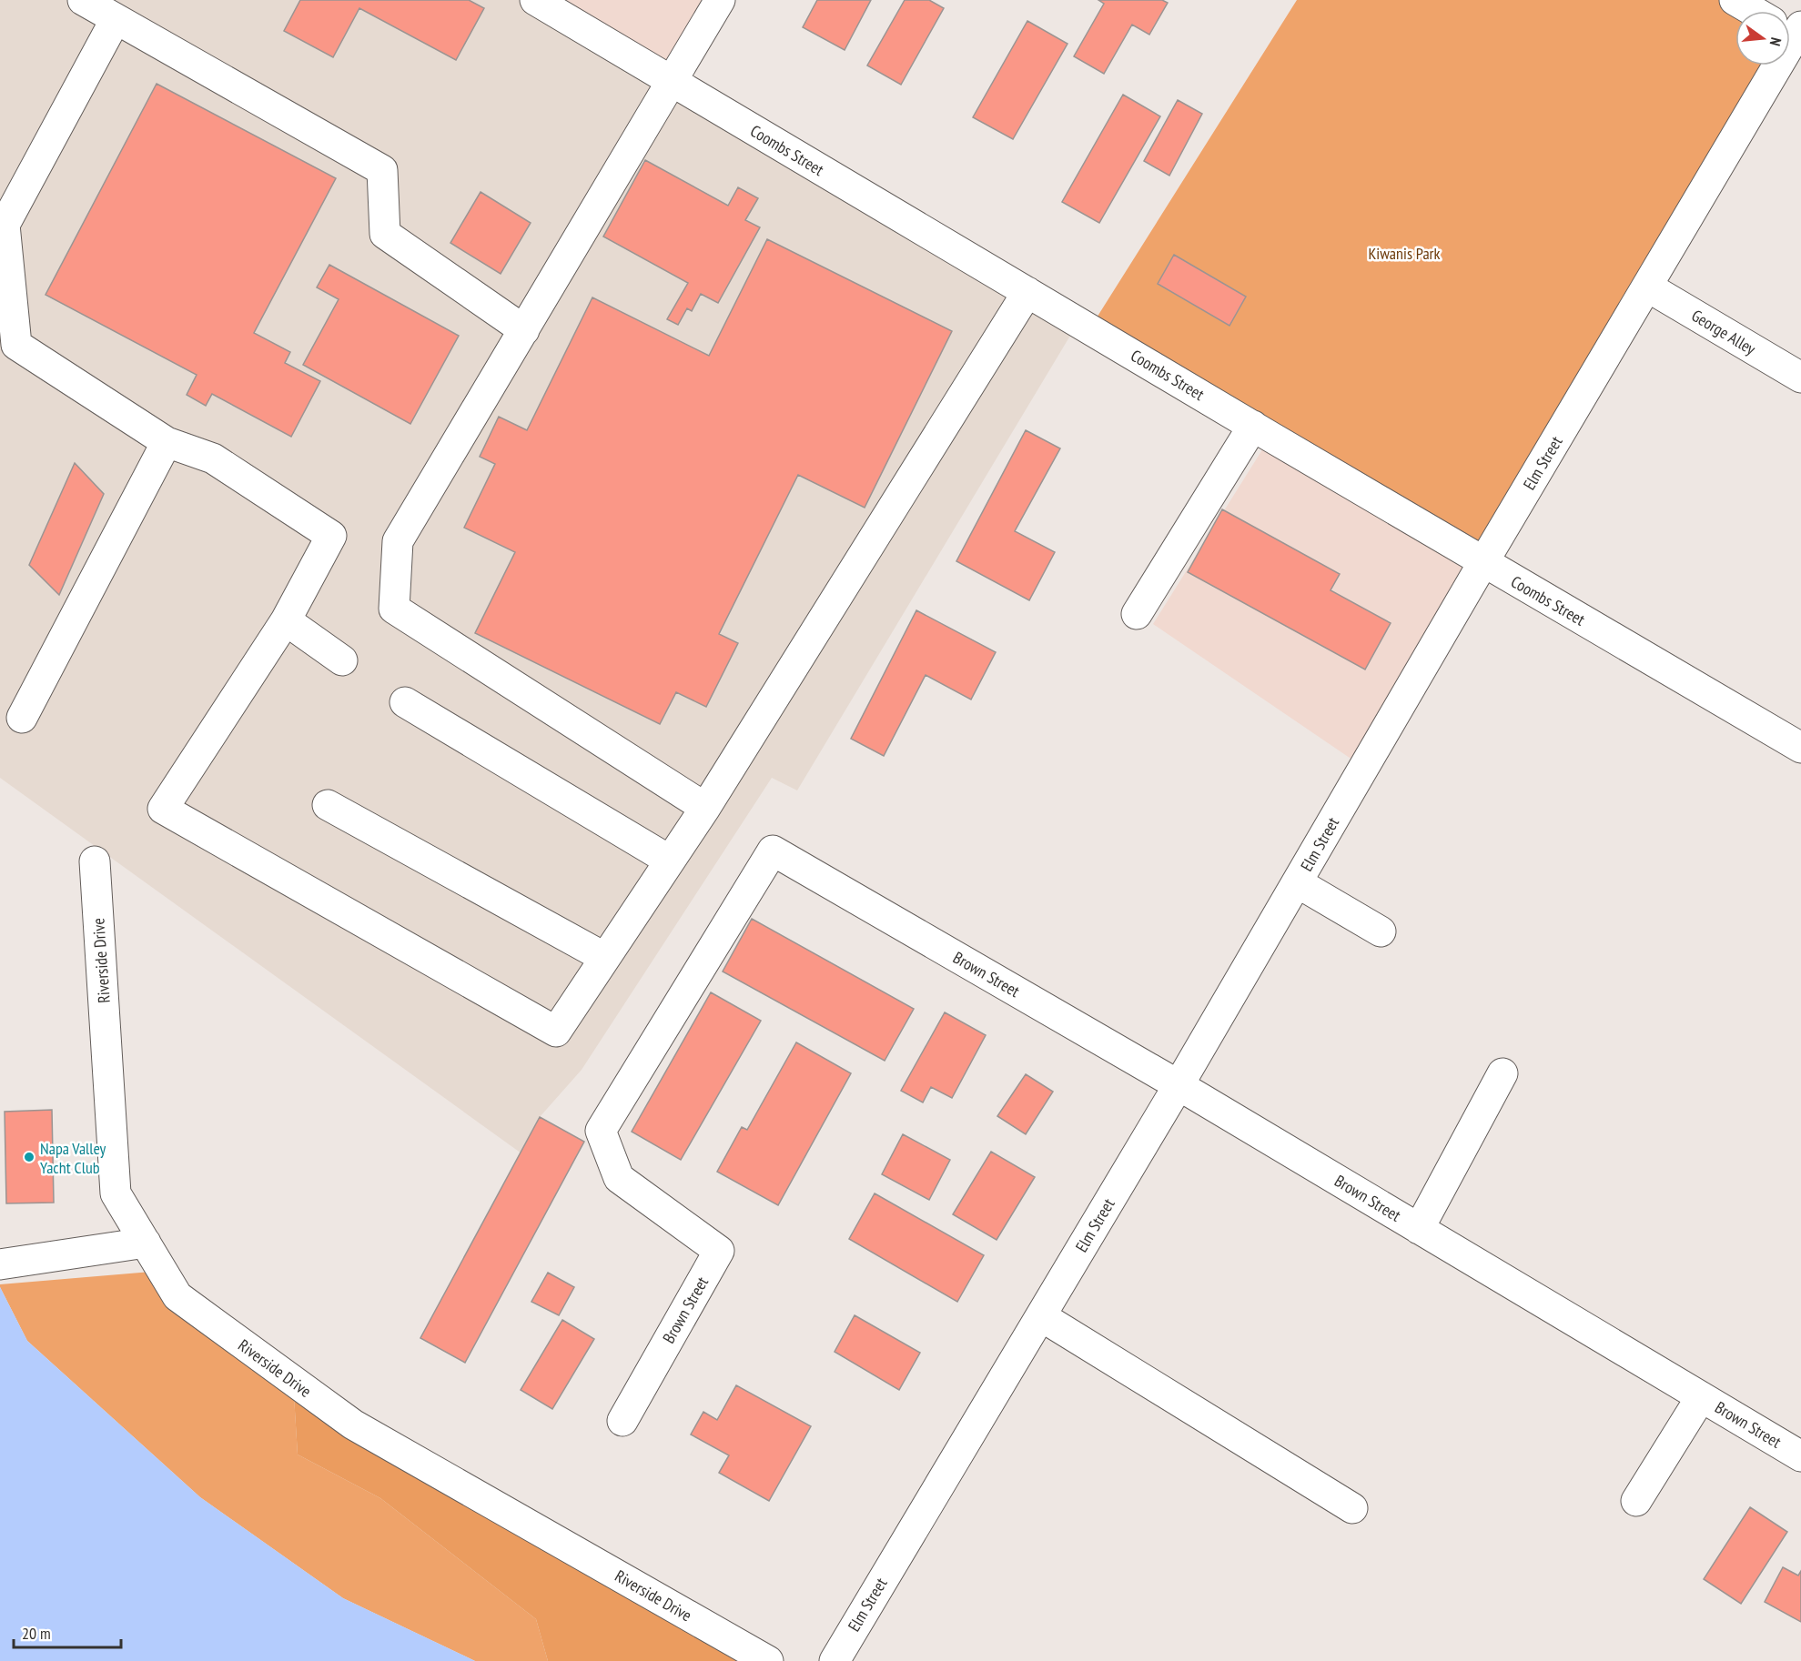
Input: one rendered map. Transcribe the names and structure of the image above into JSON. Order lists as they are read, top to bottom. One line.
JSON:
{"streets":{"street":["Coombs Street","George Alley","Elm Street","Riverside Drive","Brown Street"]},"crossings":[["Coombs Street","Elm Street"],["George Alley","Elm Street"],["Elm Street","Brown Street"]],"parks":["Kiwanis Park"],"places":["Napa Valley Yacht Club"],"scale_bar":"20 m","north":"right"}
